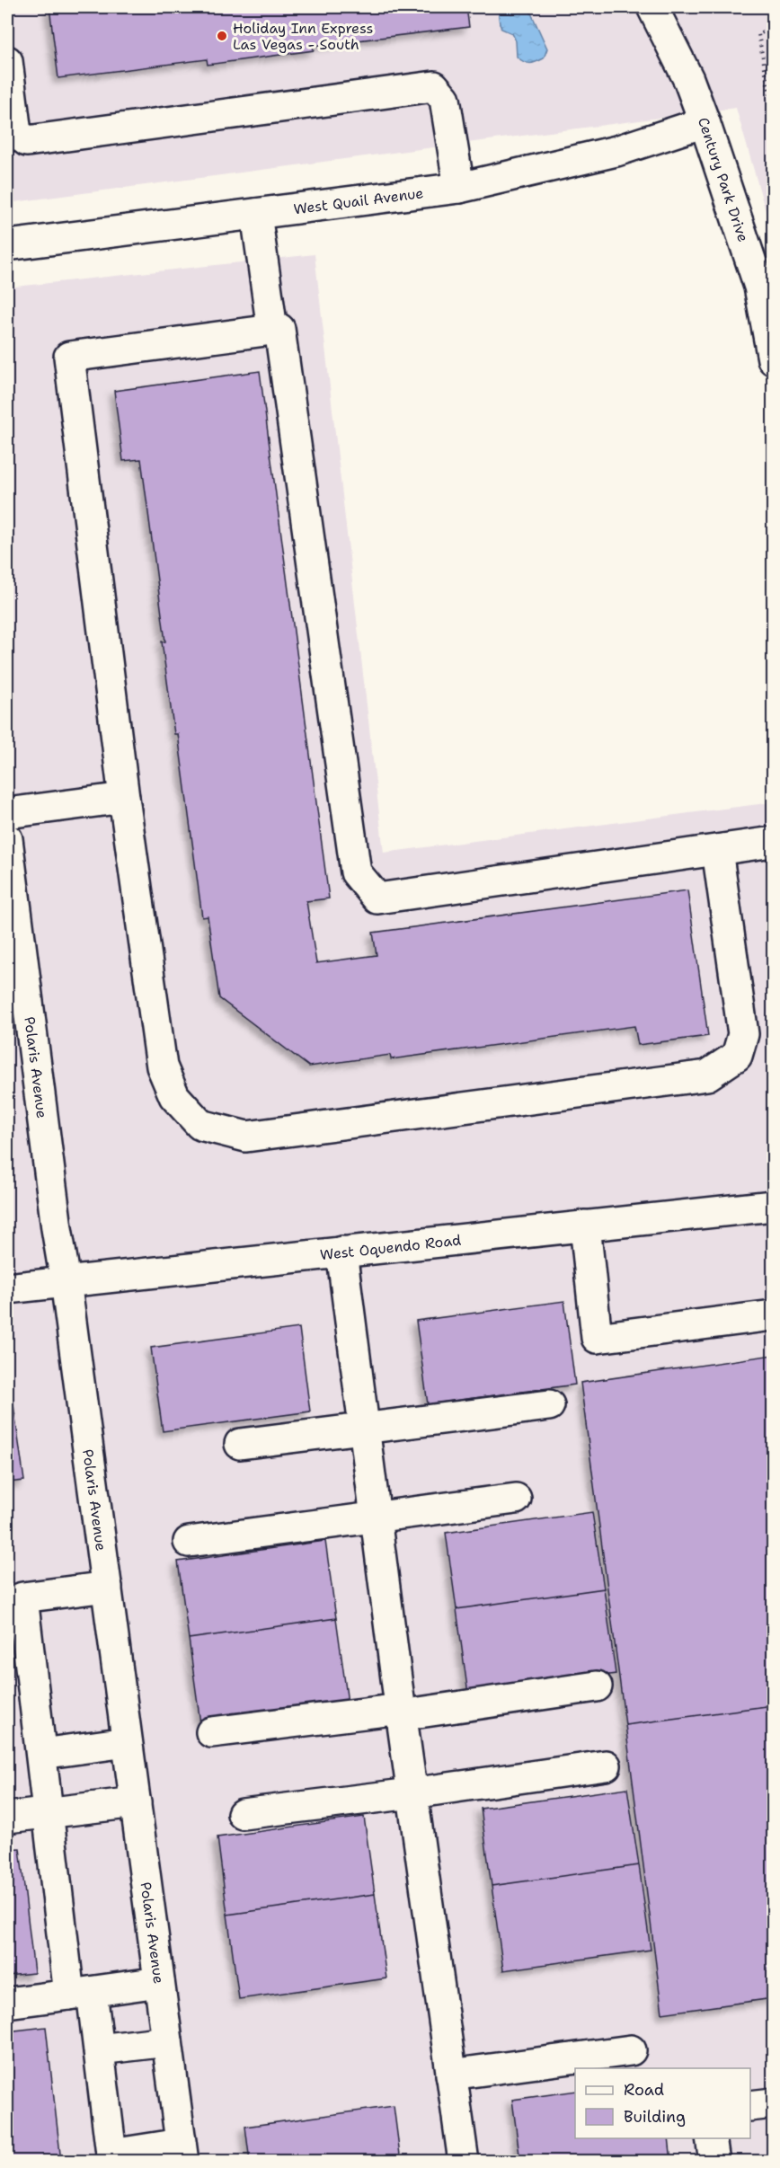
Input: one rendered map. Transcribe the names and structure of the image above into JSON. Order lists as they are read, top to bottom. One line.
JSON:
{"streets":{"street":["Century Park Drive","West Quail Avenue","Polaris Avenue","West Oquendo Road"]},"crossings":[["Century Park Drive","West Quail Avenue"],["Polaris Avenue","West Oquendo Road"]],"places":["Holiday Inn Express Las Vegas - South"],"legend":["Road","Building"]}
